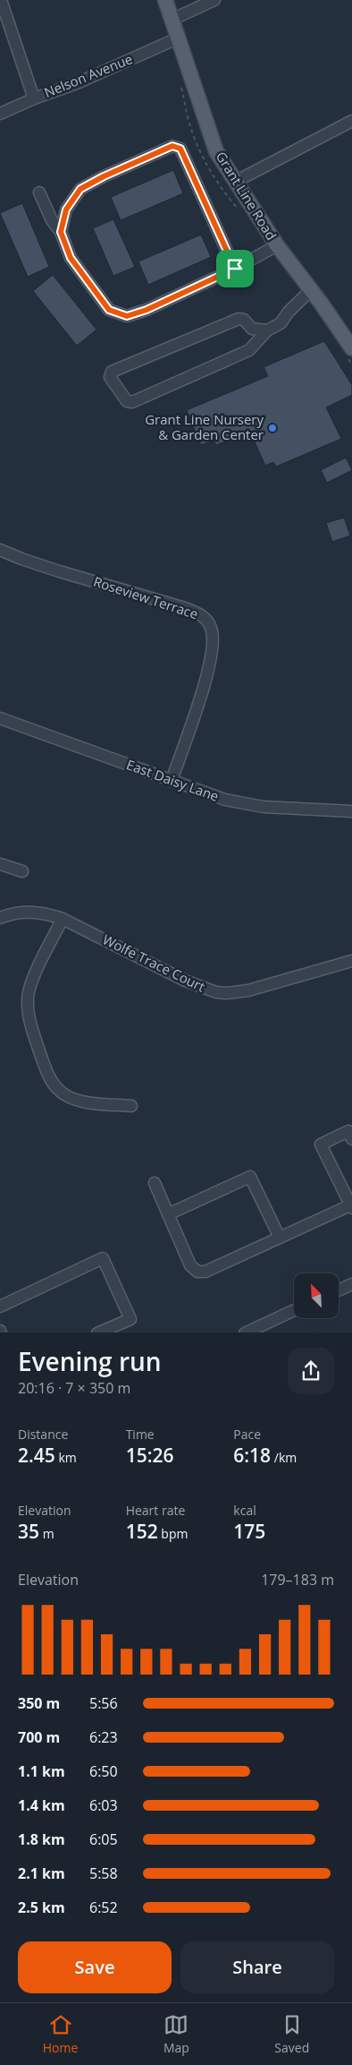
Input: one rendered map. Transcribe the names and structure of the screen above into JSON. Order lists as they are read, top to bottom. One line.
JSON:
{"streets":{"main road":["Grant Line Road"],"street":["Nelson Avenue","Roseview Terrace","East Daisy Lane","Wolfe Trace Court"]},"crossings":[["Nelson Avenue","Grant Line Road"],["Roseview Terrace","East Daisy Lane"]],"places":["Grant Line Nursery & Garden Center"],"north":"top left","page":{"heading":["Evening run","20:16 · 7 × 350 m"],"stats":[["Distance","2.45 km"],["Time","15:26"],["Pace","6:18 /km"],["Elevation","35 m"],["Heart rate","152 bpm"],["kcal","175"]],"chart":["Elevation","179–183 m"],"list":[{"name":"350 m","note":"5:56"},{"name":"700 m","note":"6:23"},{"name":"1.1 km","note":"6:50"},{"name":"1.4 km","note":"6:03"},{"name":"1.8 km","note":"6:05"},{"name":"2.1 km","note":"5:58"},{"name":"2.5 km","note":"6:52"}],"buttons":["Save","Share"],"tabs":["Home","Map","Saved"]}}
